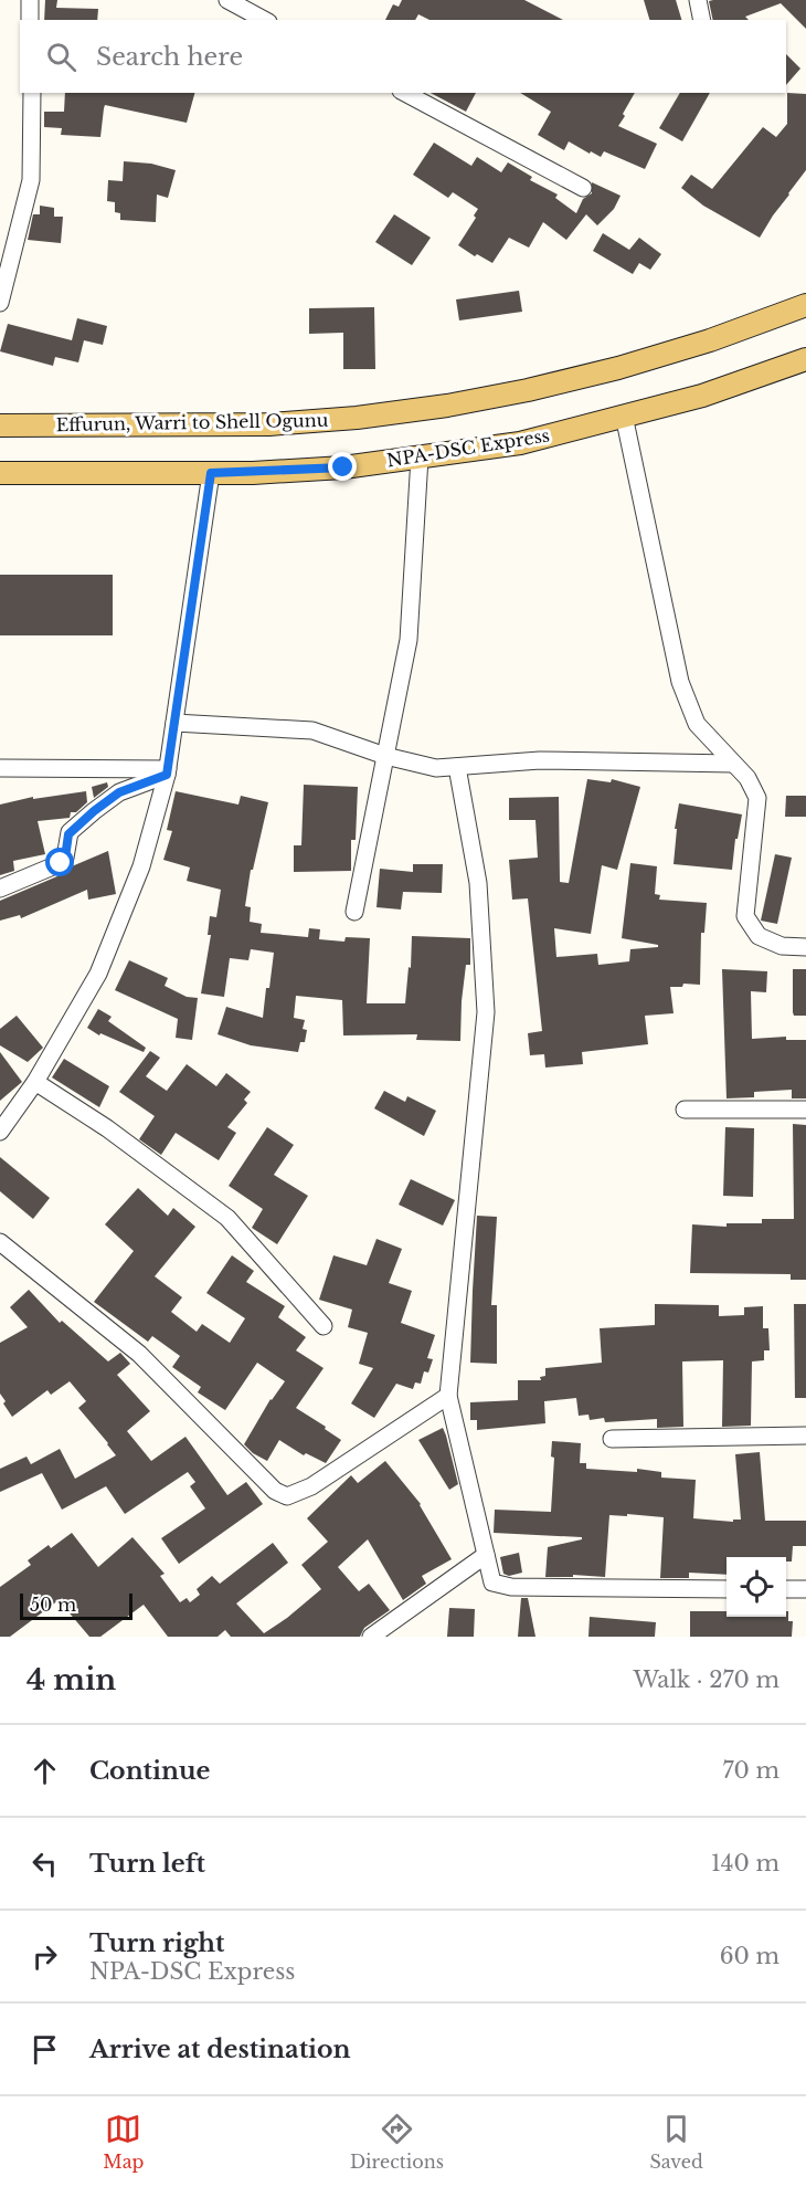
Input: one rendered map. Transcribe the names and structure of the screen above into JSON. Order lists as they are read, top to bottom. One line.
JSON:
{"streets":{"main road":["Effurun, Warri to Shell Ogunu","NPA-DSC Express"]},"scale_bar":"50 m","page":{"search":"Search here","scale":"50 m","heading":["4 min","Walk · 270 m"],"list":[["Continue","70 m"],["Turn left","140 m"],["Turn right","NPA-DSC Express","60 m"],"Arrive at destination"],"nav":["Map","Directions","Saved"]}}
